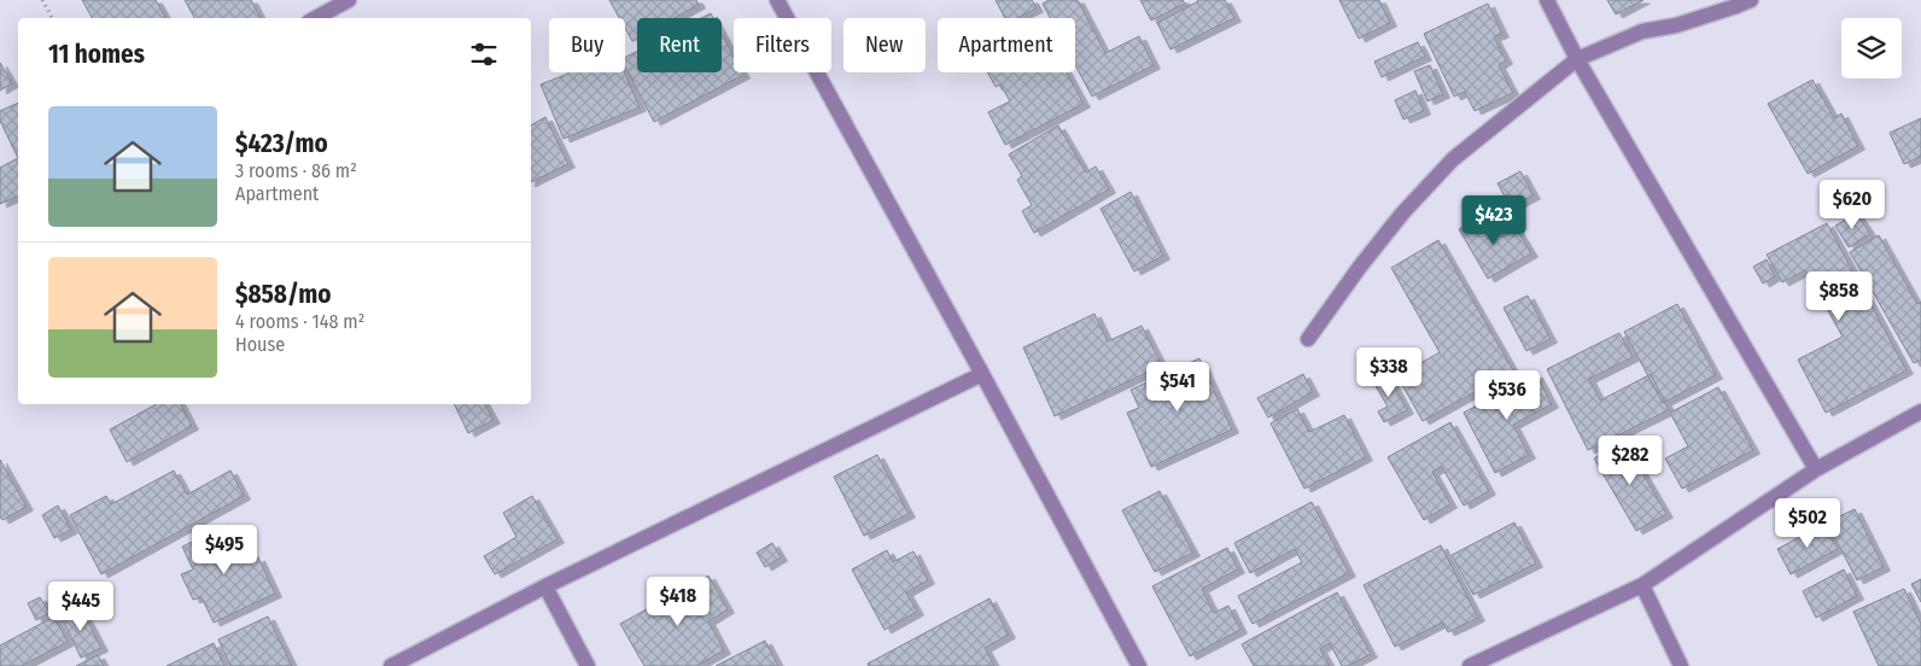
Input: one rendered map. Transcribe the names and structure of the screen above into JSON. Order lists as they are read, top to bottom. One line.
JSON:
{"page":{"chip":["Buy","Rent","Filters","New","Apartment"],"heading":"11 homes","list":[{"name":"$423/mo","note":"3 rooms · 86 m² · Apartment"},{"name":"$858/mo","note":"4 rooms · 148 m² · House"}],"price":["$620","$423","$858","$338","$541","$536","$282","$502","$495","$418","$445"]}}
